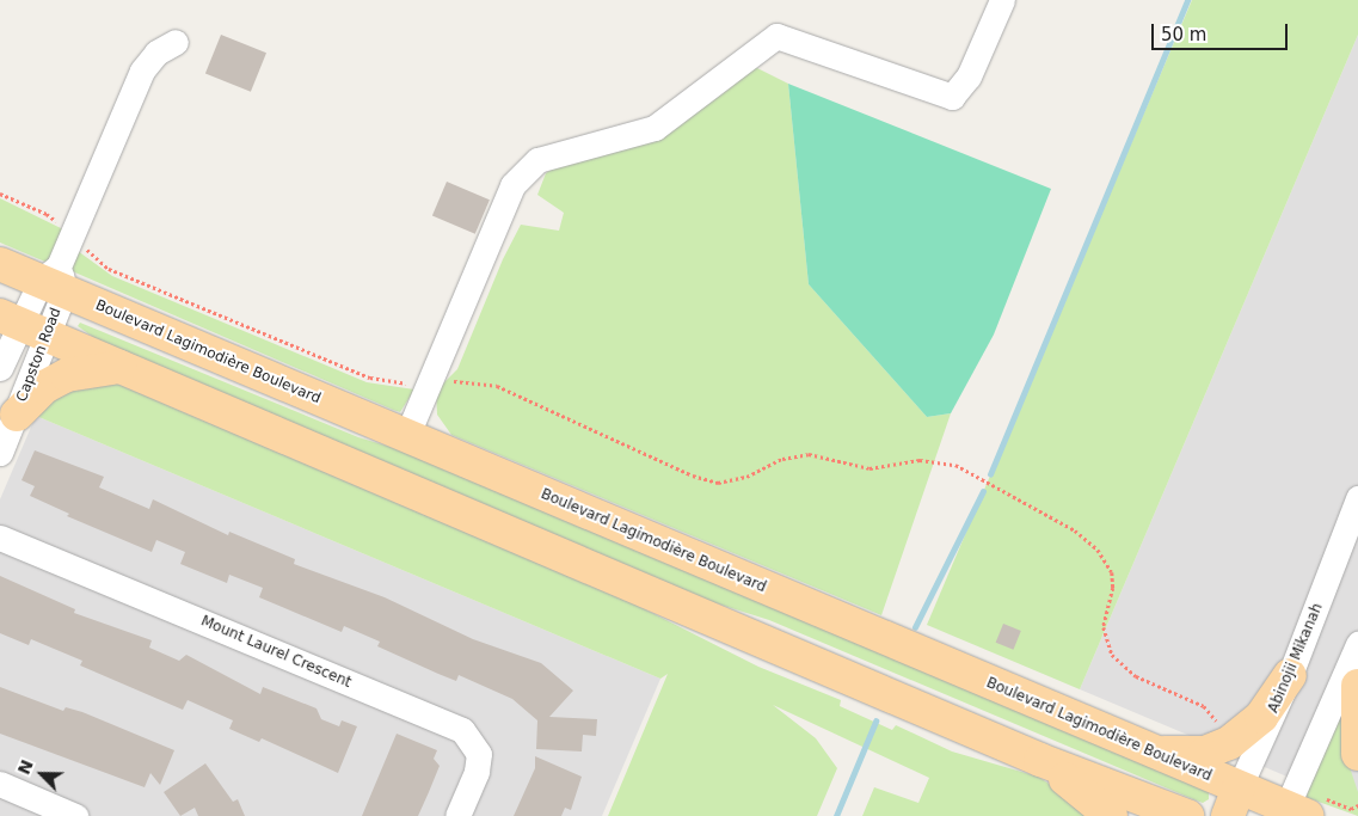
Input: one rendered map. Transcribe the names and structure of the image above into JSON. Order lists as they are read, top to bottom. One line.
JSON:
{"streets":{"main road":["Boulevard Lagimodière Boulevard"],"street":["Capston Road","Mount Laurel Crescent","Abinojii Mikanah"]},"crossings":[["Boulevard Lagimodière Boulevard","Capston Road"],["Boulevard Lagimodière Boulevard","Abinojii Mikanah"]],"scale_bar":"50 m","north":"top left"}
